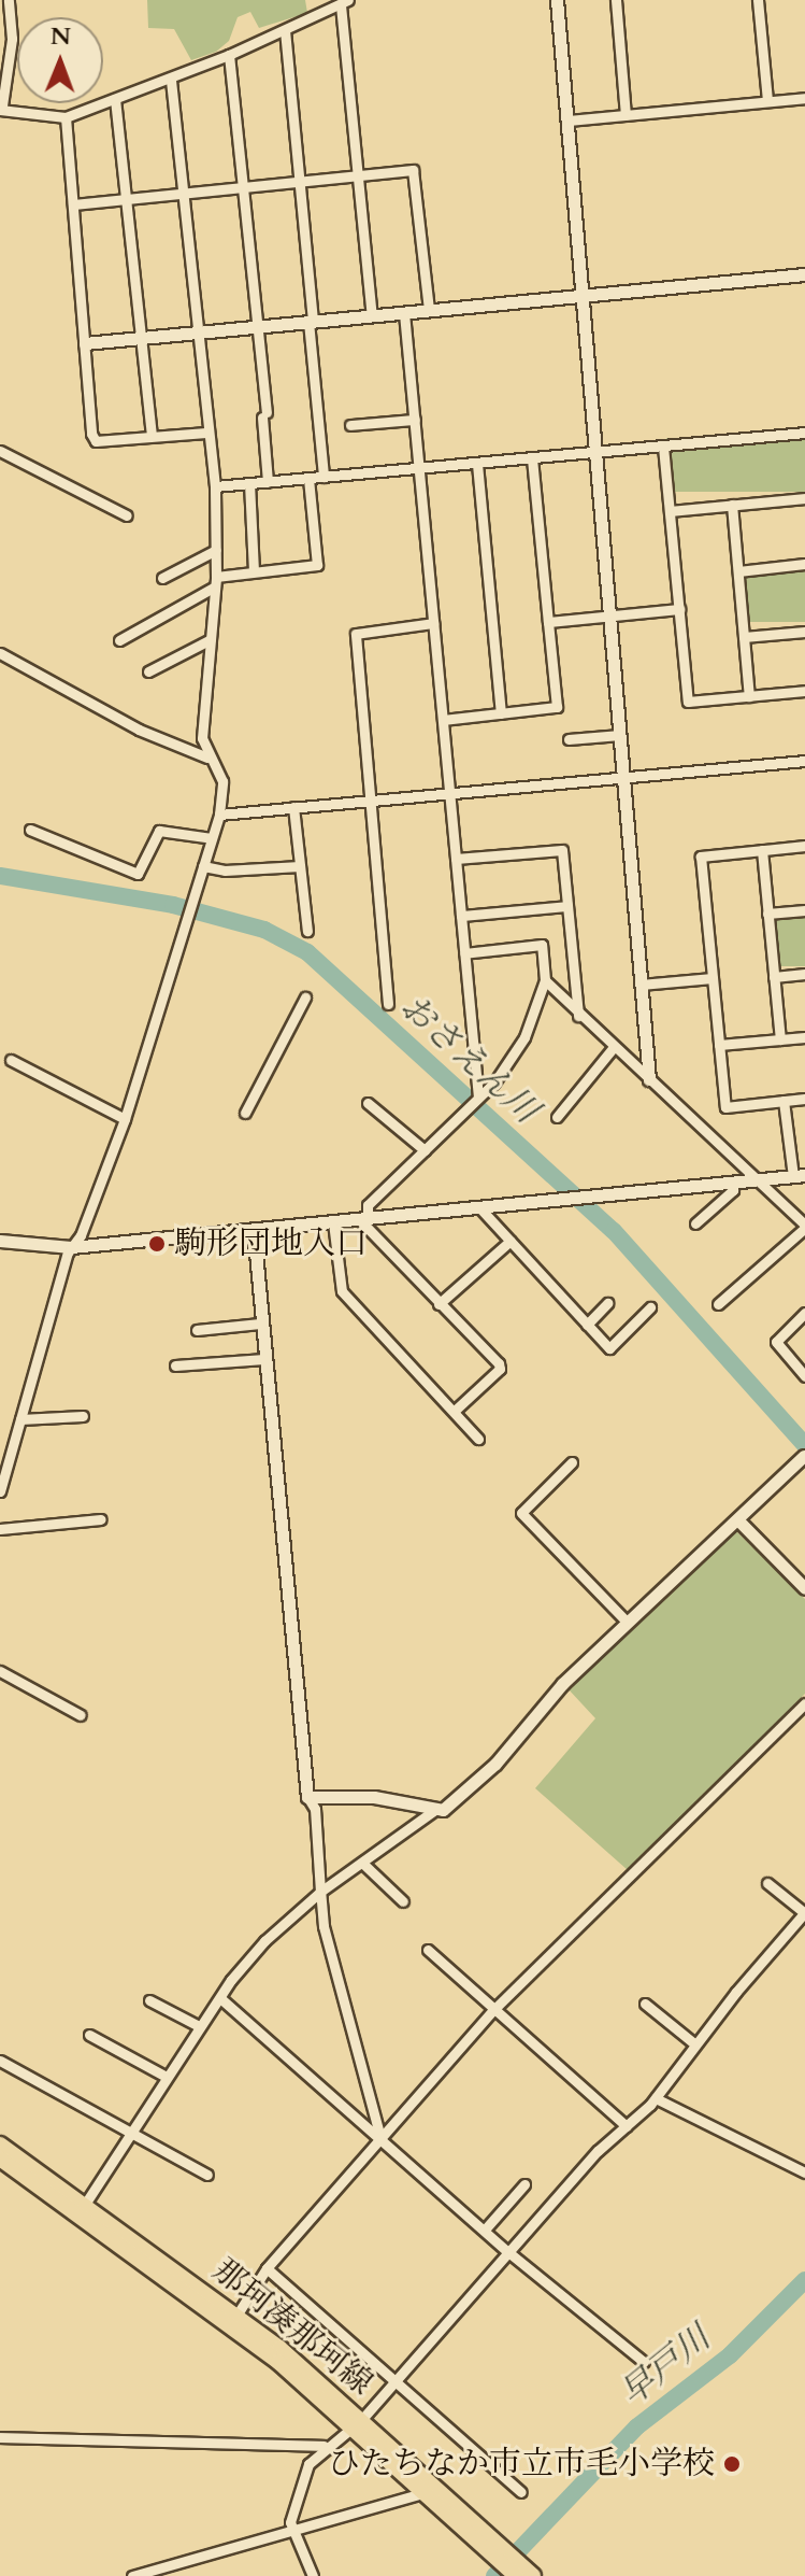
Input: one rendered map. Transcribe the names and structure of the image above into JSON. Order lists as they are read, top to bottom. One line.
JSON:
{"streets":{"main road":["那珂湊那珂線"]},"water":["おさえん川","早戸川"],"places":["駒形団地入口","ひたちなか市立市毛小学校"],"north":"top"}
